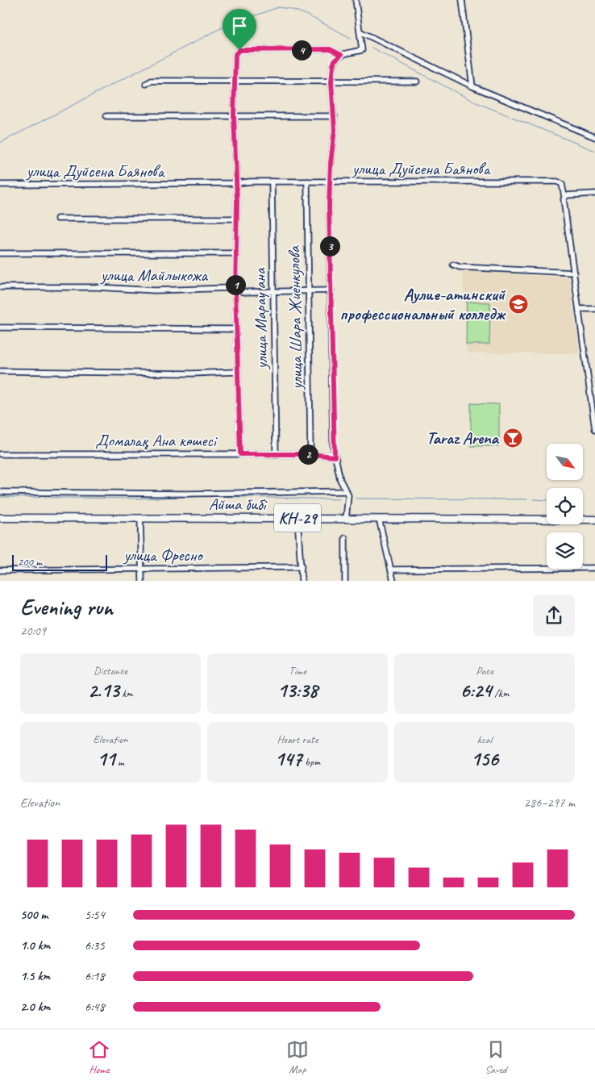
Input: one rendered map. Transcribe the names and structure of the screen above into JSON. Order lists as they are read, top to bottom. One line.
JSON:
{"streets":{"main road":["Айша бибі","КН-29"],"street":["улица Дуйсена Баянова","улица Майлыкожа","улица Шара Жиенкулова","улица Марау ана","Домалақ Ана көшесі","улица Фресно"]},"crossings":[["улица Дуйсена Баянова","улица Шара Жиенкулова"],["улица Дуйсена Баянова","улица Марау ана"],["улица Майлыкожа","улица Шара Жиенкулова"],["улица Майлыкожа","улица Марау ана"],["улица Шара Жиенкулова","Домалақ Ана көшесі"],["улица Марау ана","Домалақ Ана көшесі"]],"places":{"school or university":["Аулие-атинский профессиональный колледж"],"bar":["Taraz Arena"]},"scale_bar":"200 m","north":"bottom right","page":{"pins":["4","3","1","2"],"scale":"200 m","heading":["Evening run","20:09"],"stats":[["Distance","2.13 km"],["Time","13:38"],["Pace","6:24 /km"],["Elevation","11 m"],["Heart rate","147 bpm"],["kcal","156"]],"chart":["Elevation","286–297 m"],"list":[{"name":"500 m","note":"5:54"},{"name":"1.0 km","note":"6:35"},{"name":"1.5 km","note":"6:18"},{"name":"2.0 km","note":"6:48"}],"tabs":["Home","Map","Saved"]}}
